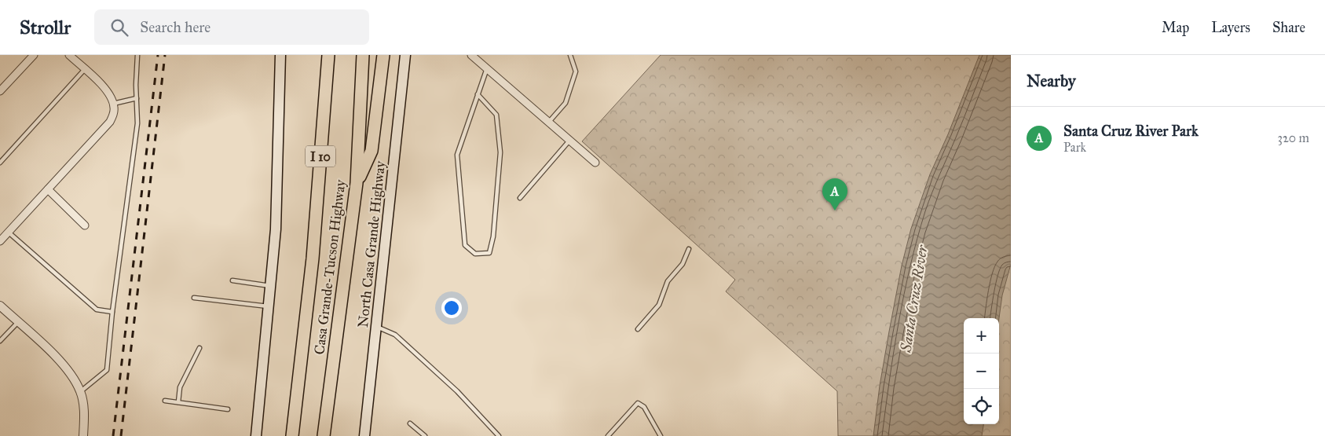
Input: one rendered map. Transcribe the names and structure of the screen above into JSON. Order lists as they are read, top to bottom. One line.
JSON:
{"streets":{"highway":["I 10","Casa Grande-Tucson Highway"],"main road":["North Casa Grande Highway"]},"water":["Santa Cruz River"],"page":{"header":"Strollr","search":"Search here","nav":["Map","Layers","Share"],"heading":"Nearby","list":[{"mark":"A","name":"Santa Cruz River Park","note":"Park","value":"320 m"}],"pins":"A","map_buttons":["+","−"]}}
